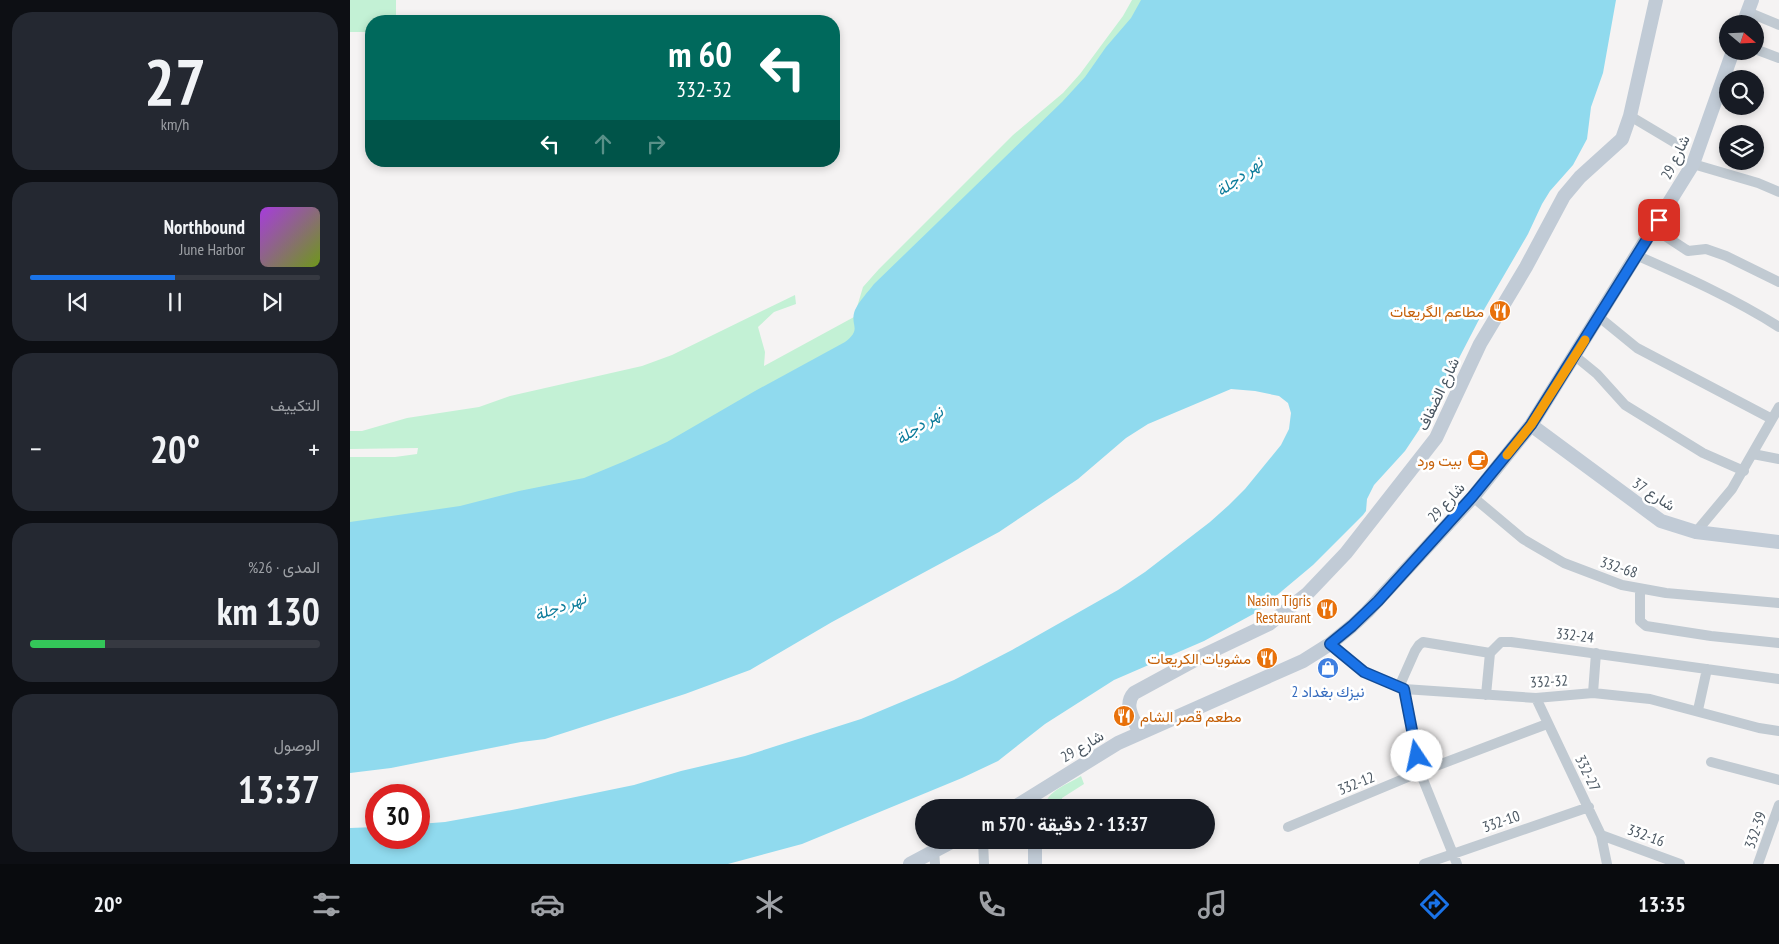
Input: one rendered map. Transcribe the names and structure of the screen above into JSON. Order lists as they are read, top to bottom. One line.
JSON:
{"streets":{"street":["شارع 29","شارع الضفاف","شارع 37","332-68","332-24","332-32","332-27","332-12","332-10","332-39","332-16"]},"crossings":[["شارع 29","شارع الضفاف"],["شارع 29","شارع 37"],["شارع 29","332-68"],["شارع 29","332-32"],["332-32","332-27"],["332-27","332-12"],["332-27","332-10"],["332-27","332-16"]],"water":["نهر دجلة"],"places":{"restaurant":["مطاعم الگريعات","Nasim Tigris Restaurant","مشويات الكريعات","مطعم قصر الشام"],"cafe":["بيت ورد"],"shop":["نيزك بغداد 2"]},"north":"right","page":{"tile":[["27","km/h"],"التكييف",["المدى · 26%","130 km"],["الوصول","13:37"]],"turn":["60 m","332-32"],"song":["Northbound","June Harbor"],"heat":["−","20°","+"],"limit":"30","trip":"13:37 · 2 دقيقة · 570 m","tabs":["13:35","20°"]}}
